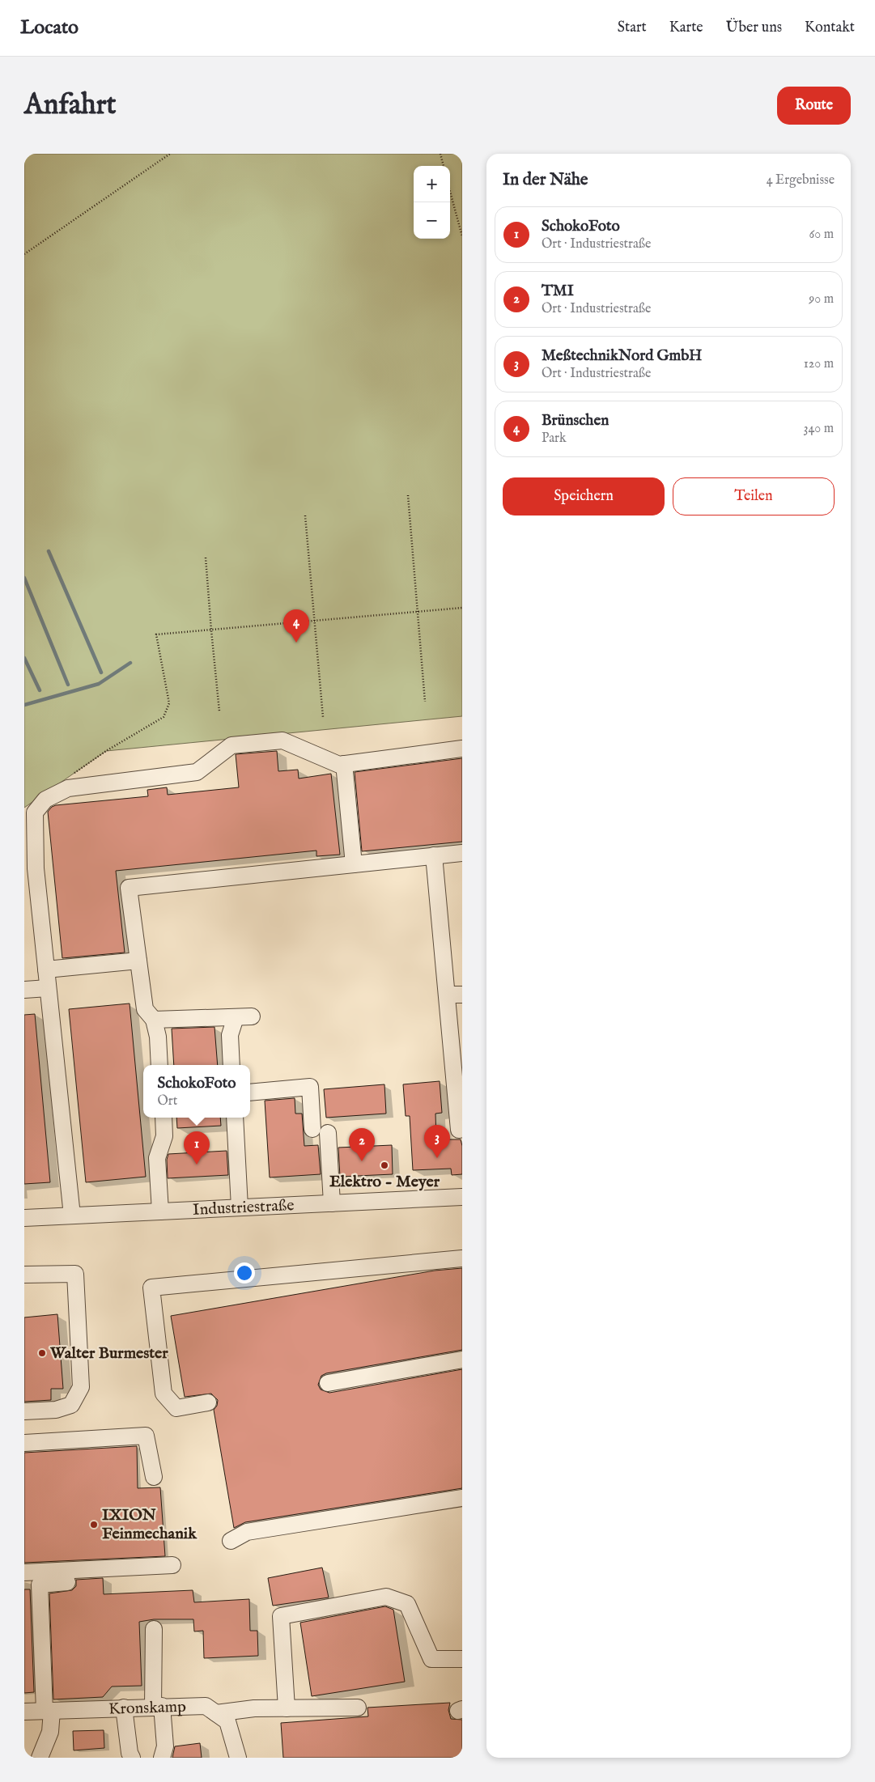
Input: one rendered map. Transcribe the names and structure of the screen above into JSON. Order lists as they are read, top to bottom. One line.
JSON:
{"streets":{"street":["Industriestraße","Kronskamp"]},"places":["Elektro - Meyer","Walter Burmester","IXION Feinmechanik"],"page":{"header":"Locato","nav":["Start","Karte","Über uns","Kontakt"],"buttons":["Route",["Speichern","Teilen"]],"title":"Anfahrt","heading":["In der Nähe","4 Ergebnisse"],"map_buttons":["+","−"],"list":[{"mark":"1","name":"SchokoFoto","note":"Ort · Industriestraße","value":"60 m"},{"mark":"2","name":"TMI","note":"Ort · Industriestraße","value":"90 m"},{"mark":"3","name":"MeßtechnikNord GmbH","note":"Ort · Industriestraße","value":"120 m"},{"mark":"4","name":"Brünschen","note":"Park","value":"340 m"}],"pins":["4","3","2","1"],"popup":["SchokoFoto","Ort"]}}
